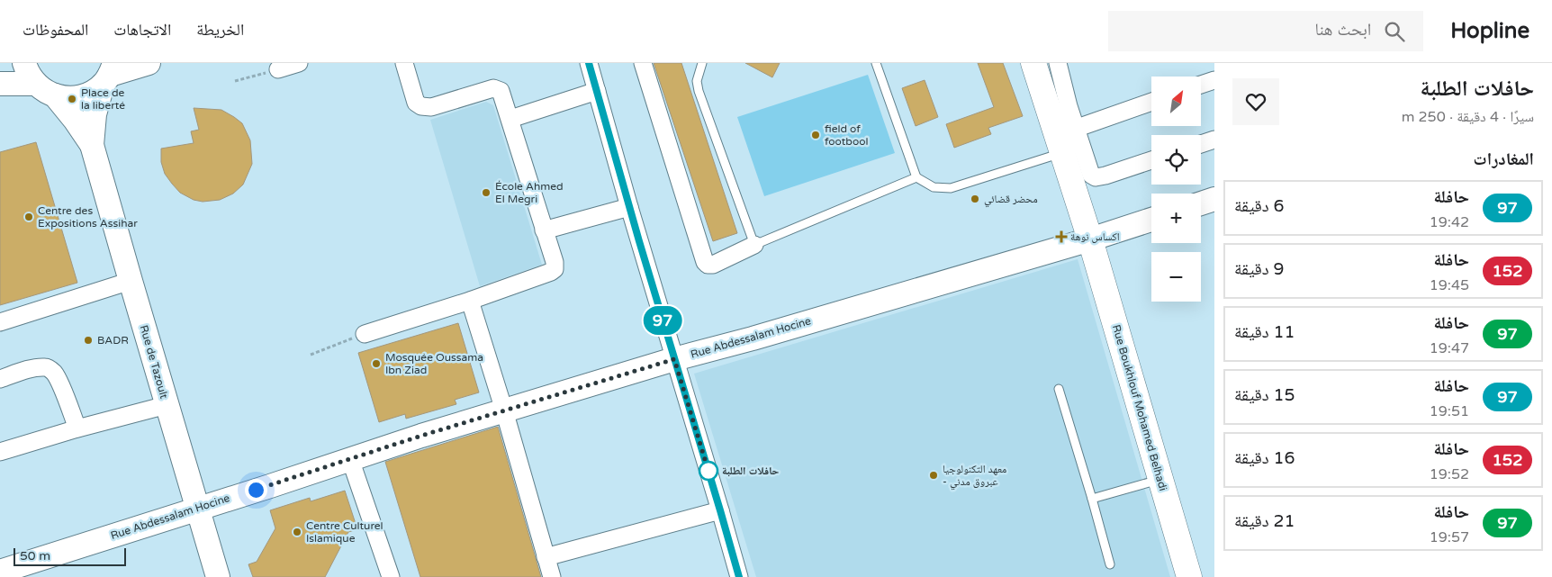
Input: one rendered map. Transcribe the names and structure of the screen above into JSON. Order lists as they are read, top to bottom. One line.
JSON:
{"streets":{"main road":["Rue Abdessalam Hocine","Rue de Tazoult","Rue Boukhlouf Mohamed Belhadi"]},"crossings":[["Rue Abdessalam Hocine","Rue de Tazoult"],["Rue Abdessalam Hocine","Rue Boukhlouf Mohamed Belhadi"]],"places":{"other":["Place de la liberté","field of footbool","École Ahmed El Megri","محضر قضائي","Centre des Expositions Assihar","BADR","Mosquée Oussama Ibn Ziad","حافلات الطلبة","معهد التكنولوجيا - عبروق مدني","Centre Culturel Islamique"],"health":["اكساس نوهة"]},"lines":["bus line 97"],"scale_bar":"50 m","north":"top right","page":{"header":"Hopline","search":"ابحث هنا","nav":["الخريطة","الاتجاهات","المحفوظات"],"heading":[["حافلات الطلبة","سيرًا · 4 دقيقة · 250 m"],"المغادرات"],"on_map":"97","map_buttons":["+","−"],"list":[{"mark":"97","name":"حافلة","note":"19:42","value":"6 دقيقة"},{"mark":"152","name":"حافلة","note":"19:45","value":"9 دقيقة"},{"mark":"97","name":"حافلة","note":"19:47","value":"11 دقيقة"},{"mark":"97","name":"حافلة","note":"19:51","value":"15 دقيقة"},{"mark":"152","name":"حافلة","note":"19:52","value":"16 دقيقة"},{"mark":"97","name":"حافلة","note":"19:57","value":"21 دقيقة"}],"scale":"50 m"}}
